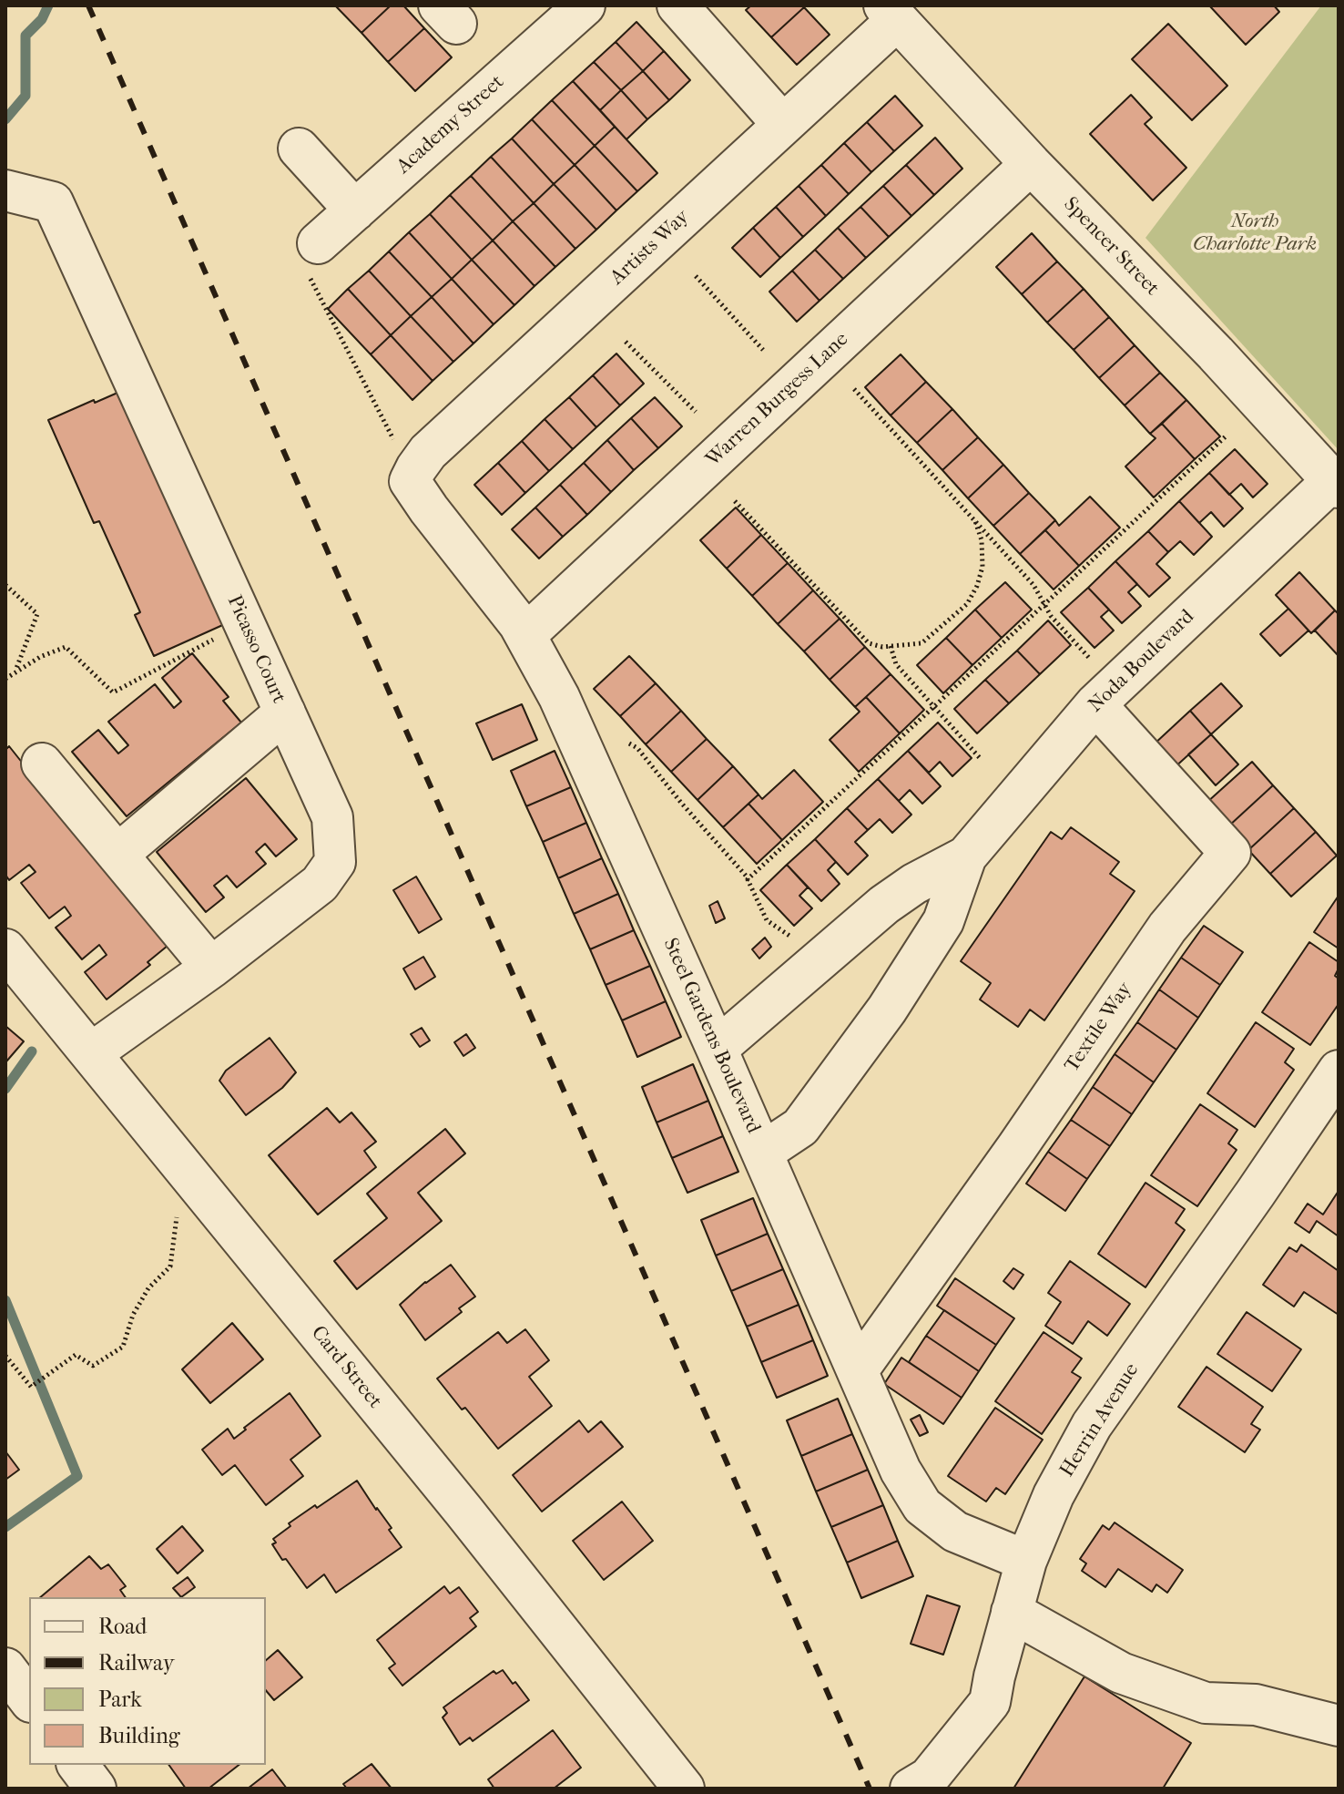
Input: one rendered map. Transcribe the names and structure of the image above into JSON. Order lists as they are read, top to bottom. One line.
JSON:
{"streets":{"street":["Academy Street","Spencer Street","Artists Way","Warren Burgess Lane","Picasso Court","Noda Boulevard","Textile Way","Steel Gardens Boulevard","Card Street","Herrin Avenue"]},"crossings":[["Spencer Street","Artists Way"],["Spencer Street","Warren Burgess Lane"],["Spencer Street","Noda Boulevard"],["Artists Way","Steel Gardens Boulevard"],["Warren Burgess Lane","Steel Gardens Boulevard"],["Picasso Court","Card Street"],["Noda Boulevard","Textile Way"],["Noda Boulevard","Steel Gardens Boulevard"],["Textile Way","Steel Gardens Boulevard"],["Steel Gardens Boulevard","Herrin Avenue"]],"parks":["North Charlotte Park"],"legend":["Road","Railway","Park","Building"]}
